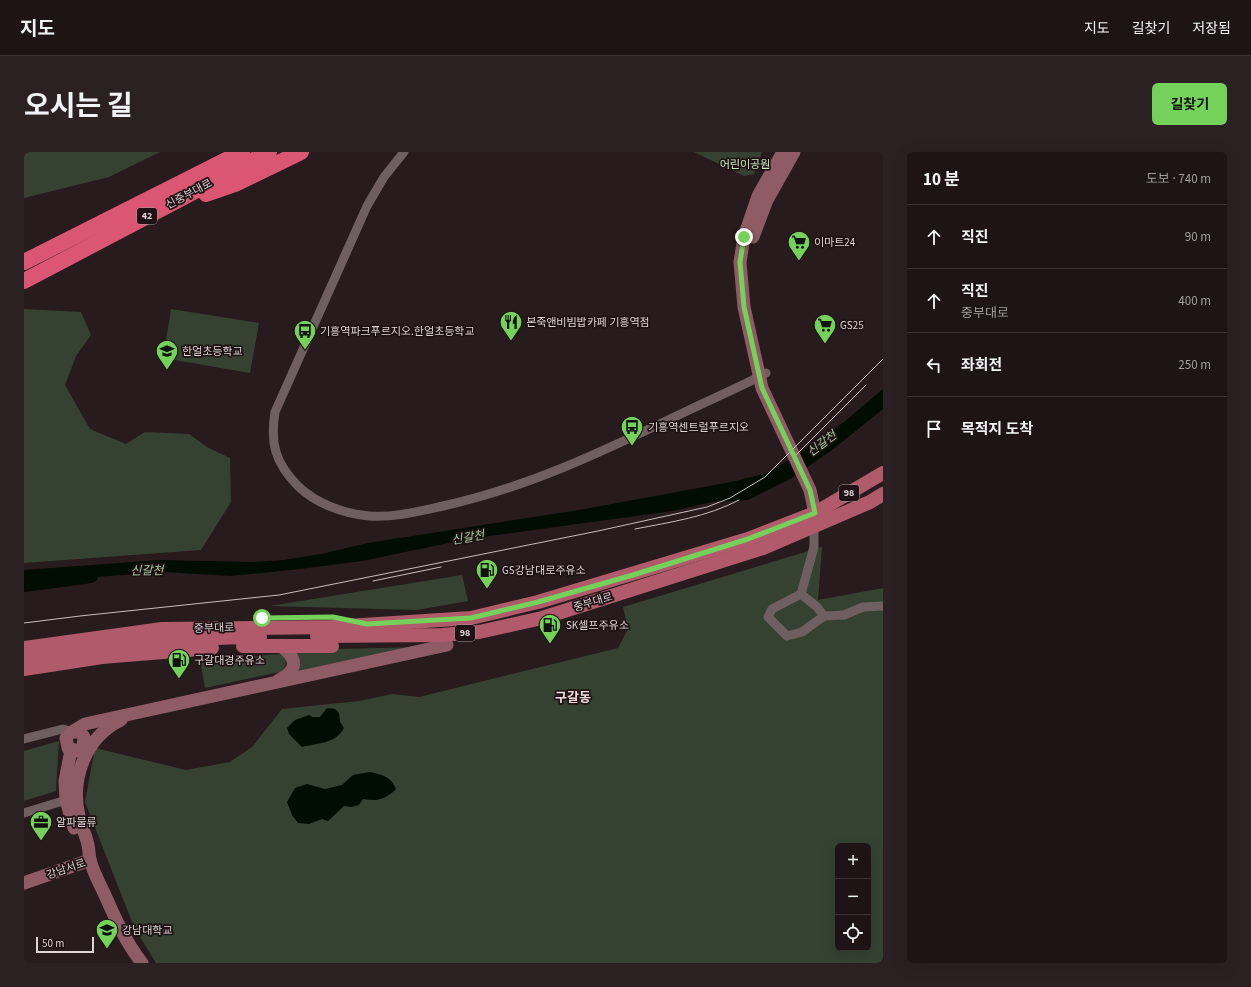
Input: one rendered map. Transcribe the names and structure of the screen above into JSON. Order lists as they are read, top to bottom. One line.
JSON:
{"streets":{"highway":["신중부대로","42"],"main road":["98","중부대로"],"street":["강남서로"]},"districts":["구갈동"],"water":["신갈천"],"parks":["어린이공원"],"places":{"supermarket":["이마트24","GS25"],"restaurant":["본죽앤비빔밥카페 기흥역점"],"bus stop":["기흥역파크푸르지오.한얼초등학교","기흥역센트럴푸르지오"],"school or university":["한얼초등학교","강남대학교"],"fuel station":["GS강남대로주유소","SK셀프주유소","구갈대경주유소"],"office":["알파물류"]},"scale_bar":"50 m","page":{"header":"지도","nav":["지도","길찾기","저장됨"],"title":"오시는 길","buttons":"길찾기","heading":["10 분","도보 · 740 m"],"list":[["직진","90 m"],["직진","중부대로","400 m"],["좌회전","250 m"],"목적지 도착"],"map_buttons":["+","−"],"scale":"50 m"}}
